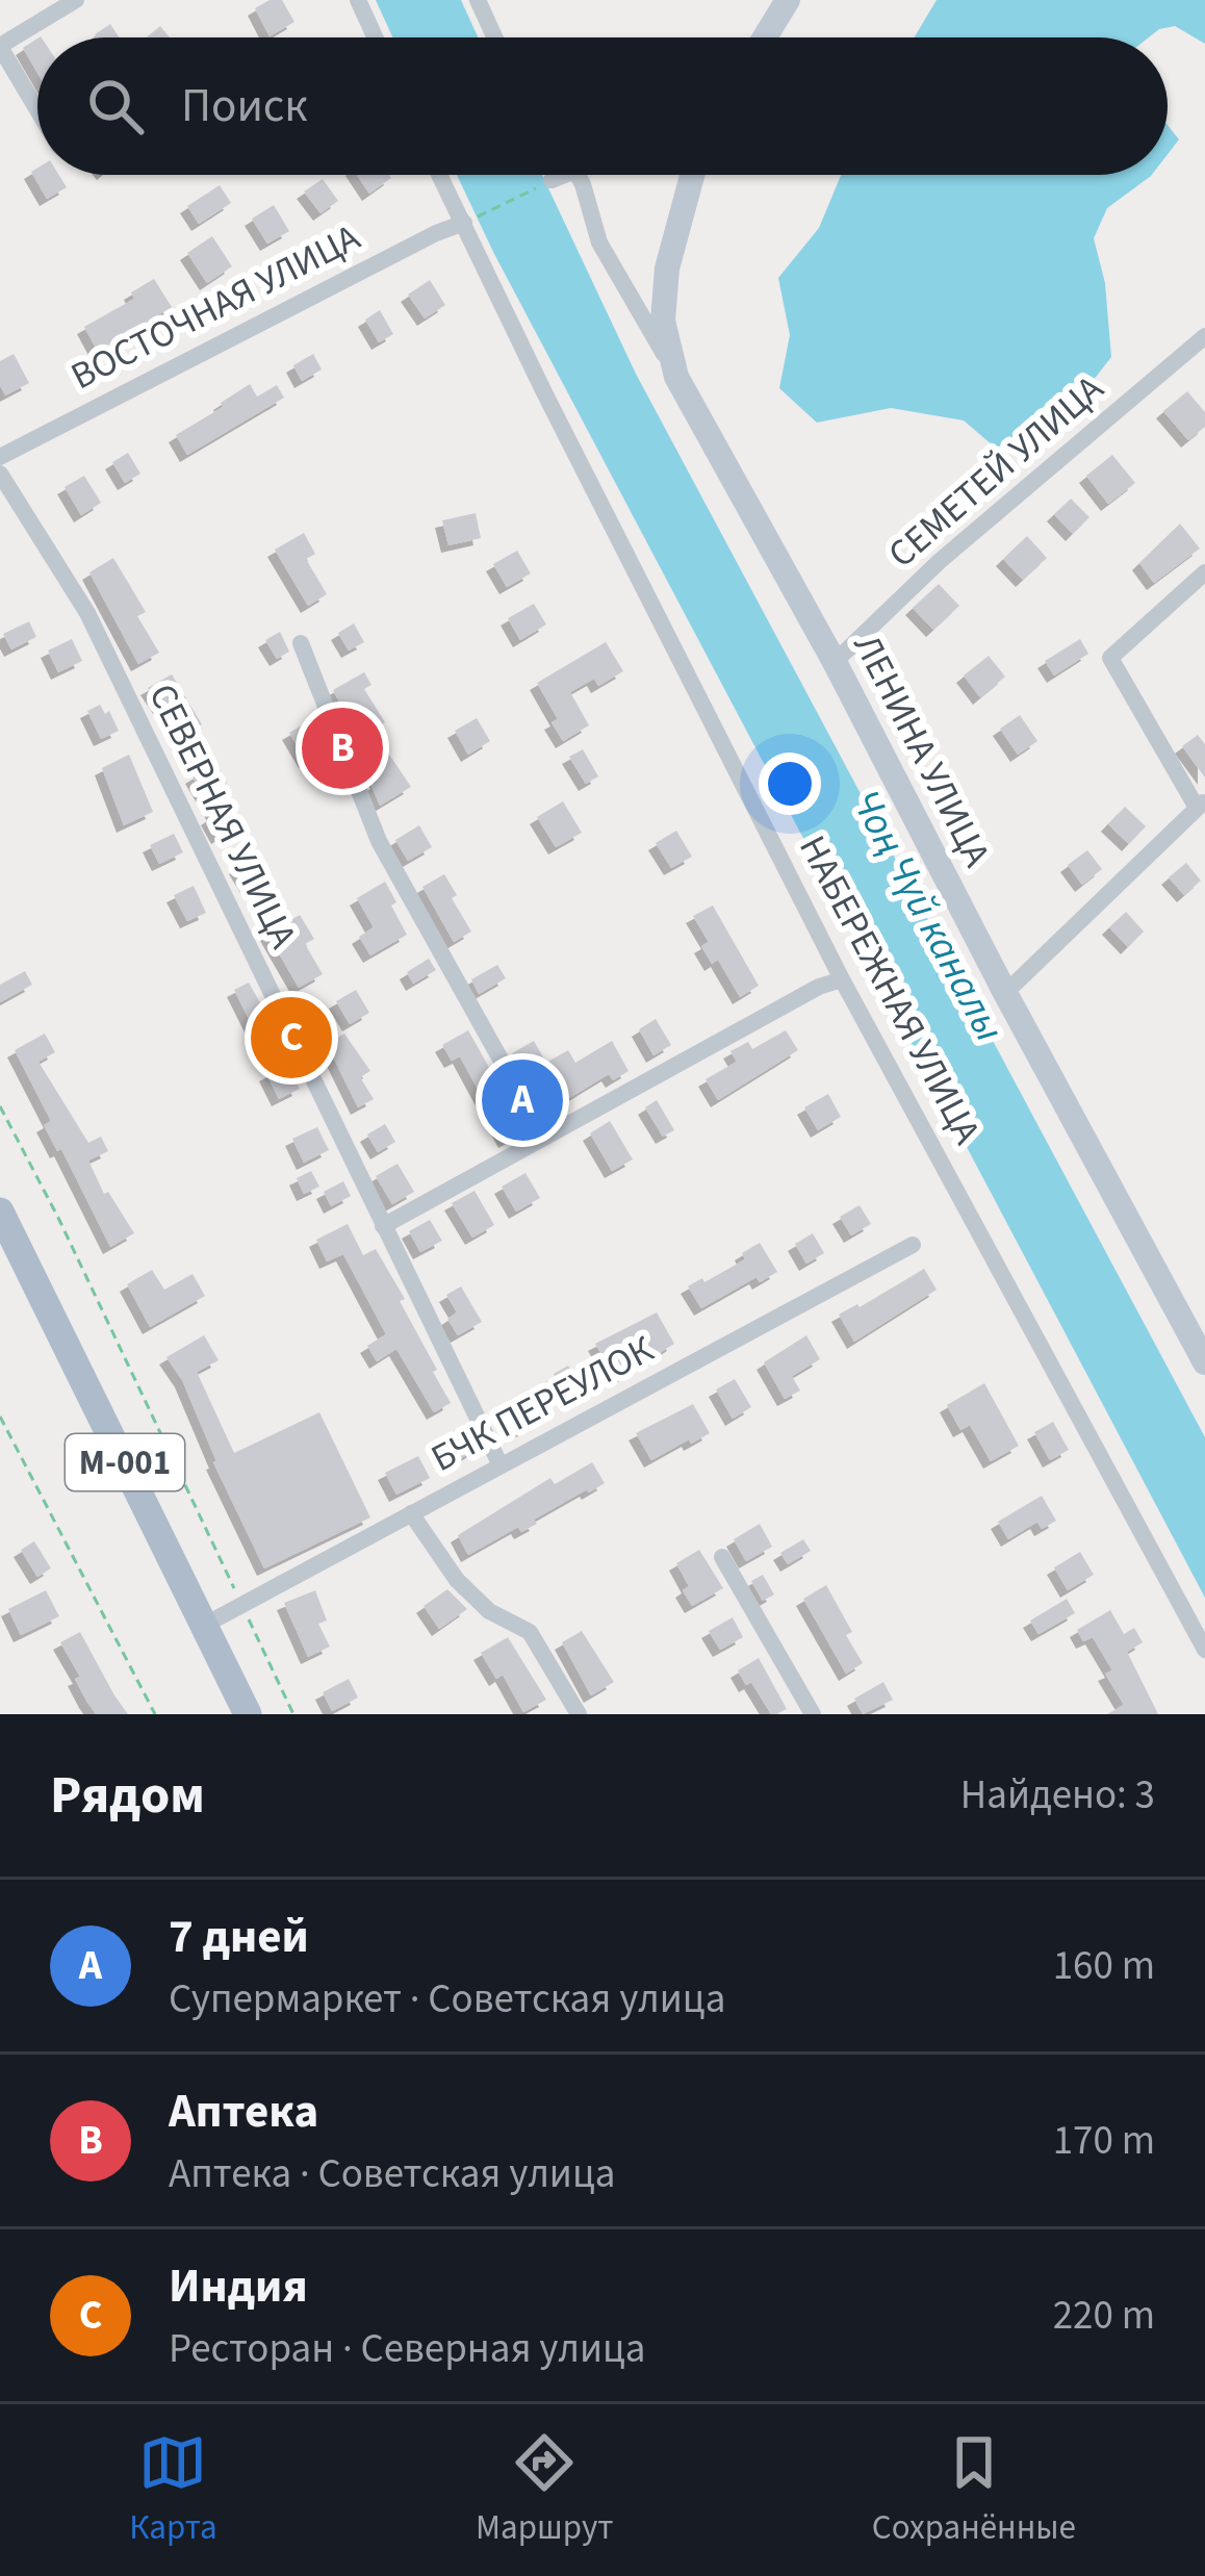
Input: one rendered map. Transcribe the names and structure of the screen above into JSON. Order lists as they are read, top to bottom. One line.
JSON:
{"streets":{"main road":["М-001"],"street":["ВОСТОЧНАЯ УЛИЦА","СЕМЕТЕЙ УЛИЦА","ЛЕНИНА УЛИЦА","СЕВЕРНАЯ УЛИЦА","НАБЕРЕЖНАЯ УЛИЦА","БЧК ПЕРЕУЛОК"]},"crossings":[["ВОСТОЧНАЯ УЛИЦА","НАБЕРЕЖНАЯ УЛИЦА"],["СЕМЕТЕЙ УЛИЦА","ЛЕНИНА УЛИЦА"],["СЕВЕРНАЯ УЛИЦА","БЧК ПЕРЕУЛОК"],["БЧК ПЕРЕУЛОК","М-001"]],"water":["Чоң Чүй каналы"],"page":{"search":"Поиск","pins":["B","C","A"],"heading":["Рядом","Найдено: 3"],"list":[{"mark":"A","name":"7 дней","note":"Супермаркет · Советская улица","value":"160 m"},{"mark":"B","name":"Аптека","note":"Аптека · Советская улица","value":"170 m"},{"mark":"C","name":"Индия","note":"Ресторан · Северная улица","value":"220 m"}],"nav":["Карта","Маршрут","Сохранённые"]}}
